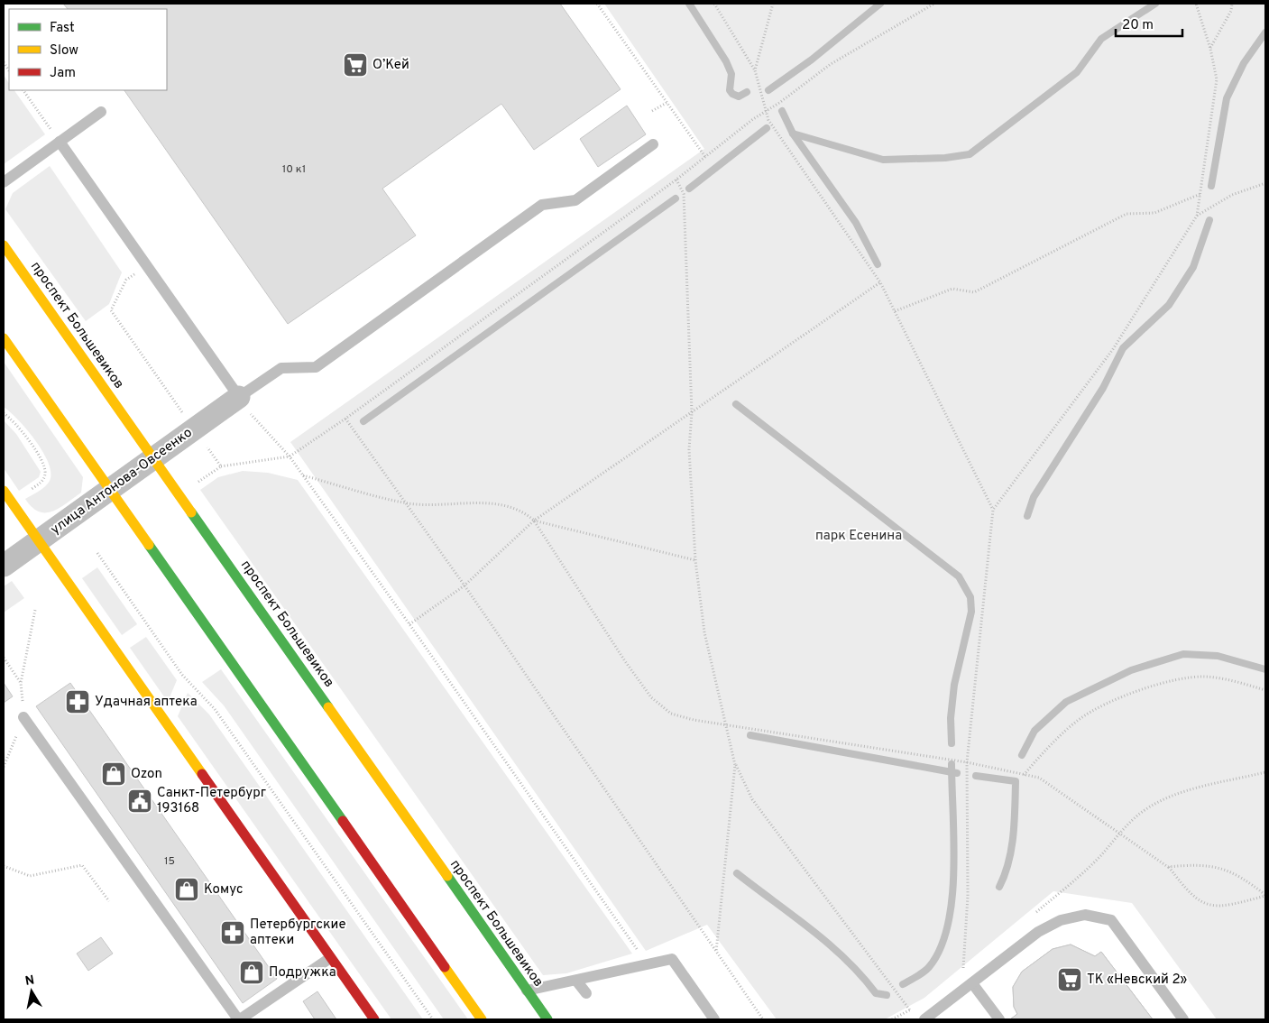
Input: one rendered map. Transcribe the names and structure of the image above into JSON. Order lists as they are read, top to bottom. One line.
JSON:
{"streets":{"main road":["проспект Большевиков"],"street":["улица Антонова-Овсеенко"]},"crossings":[["проспект Большевиков","улица Антонова-Овсеенко"]],"parks":["парк Есенина"],"places":{"supermarket":["О’Кей","ТК «Невский 2»"],"pharmacy":["Удачная аптека","Петербургские аптеки"],"shop":["Ozon","Комус","Подружка"],"public building":["Санкт-Петербург 193168"]},"house_numbers":["10 к1","15"],"legend":["Fast","Slow","Jam"],"scale_bar":"20 m","north":"top"}
